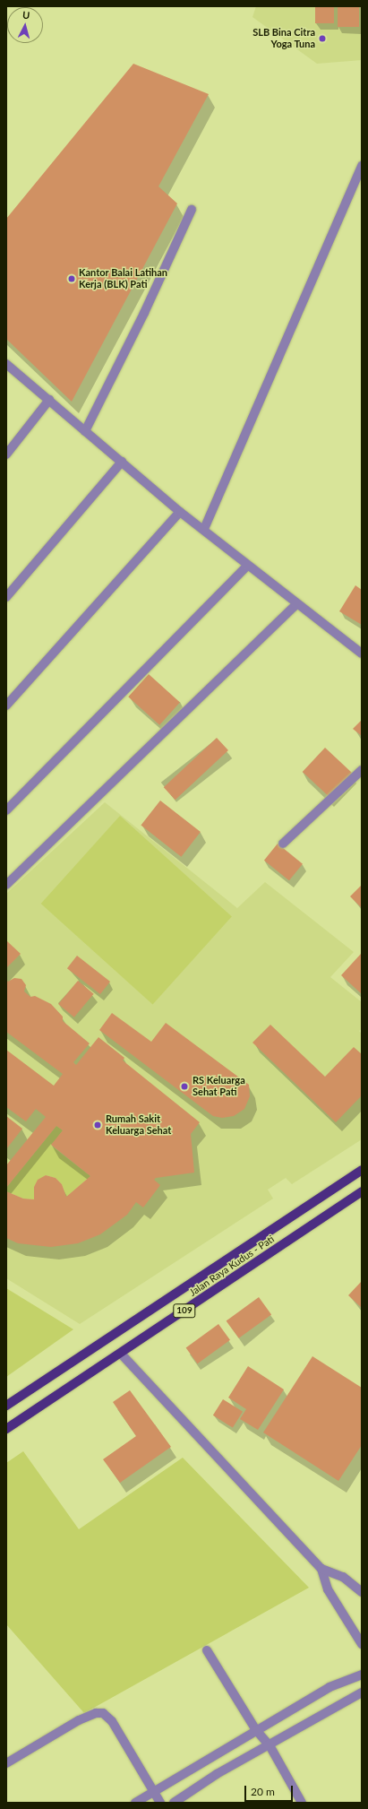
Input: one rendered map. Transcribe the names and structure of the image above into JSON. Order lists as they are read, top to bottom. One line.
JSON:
{"streets":{"main road":["Jalan Raya Kudus - Pati","109"]},"places":["SLB Bina Citra Yoga Tuna","Kantor Balai Latihan Kerja (BLK) Pati","RS Keluarga Sehat Pati","Rumah Sakit Keluarga Sehat"],"scale_bar":"20 m","north":"top"}
